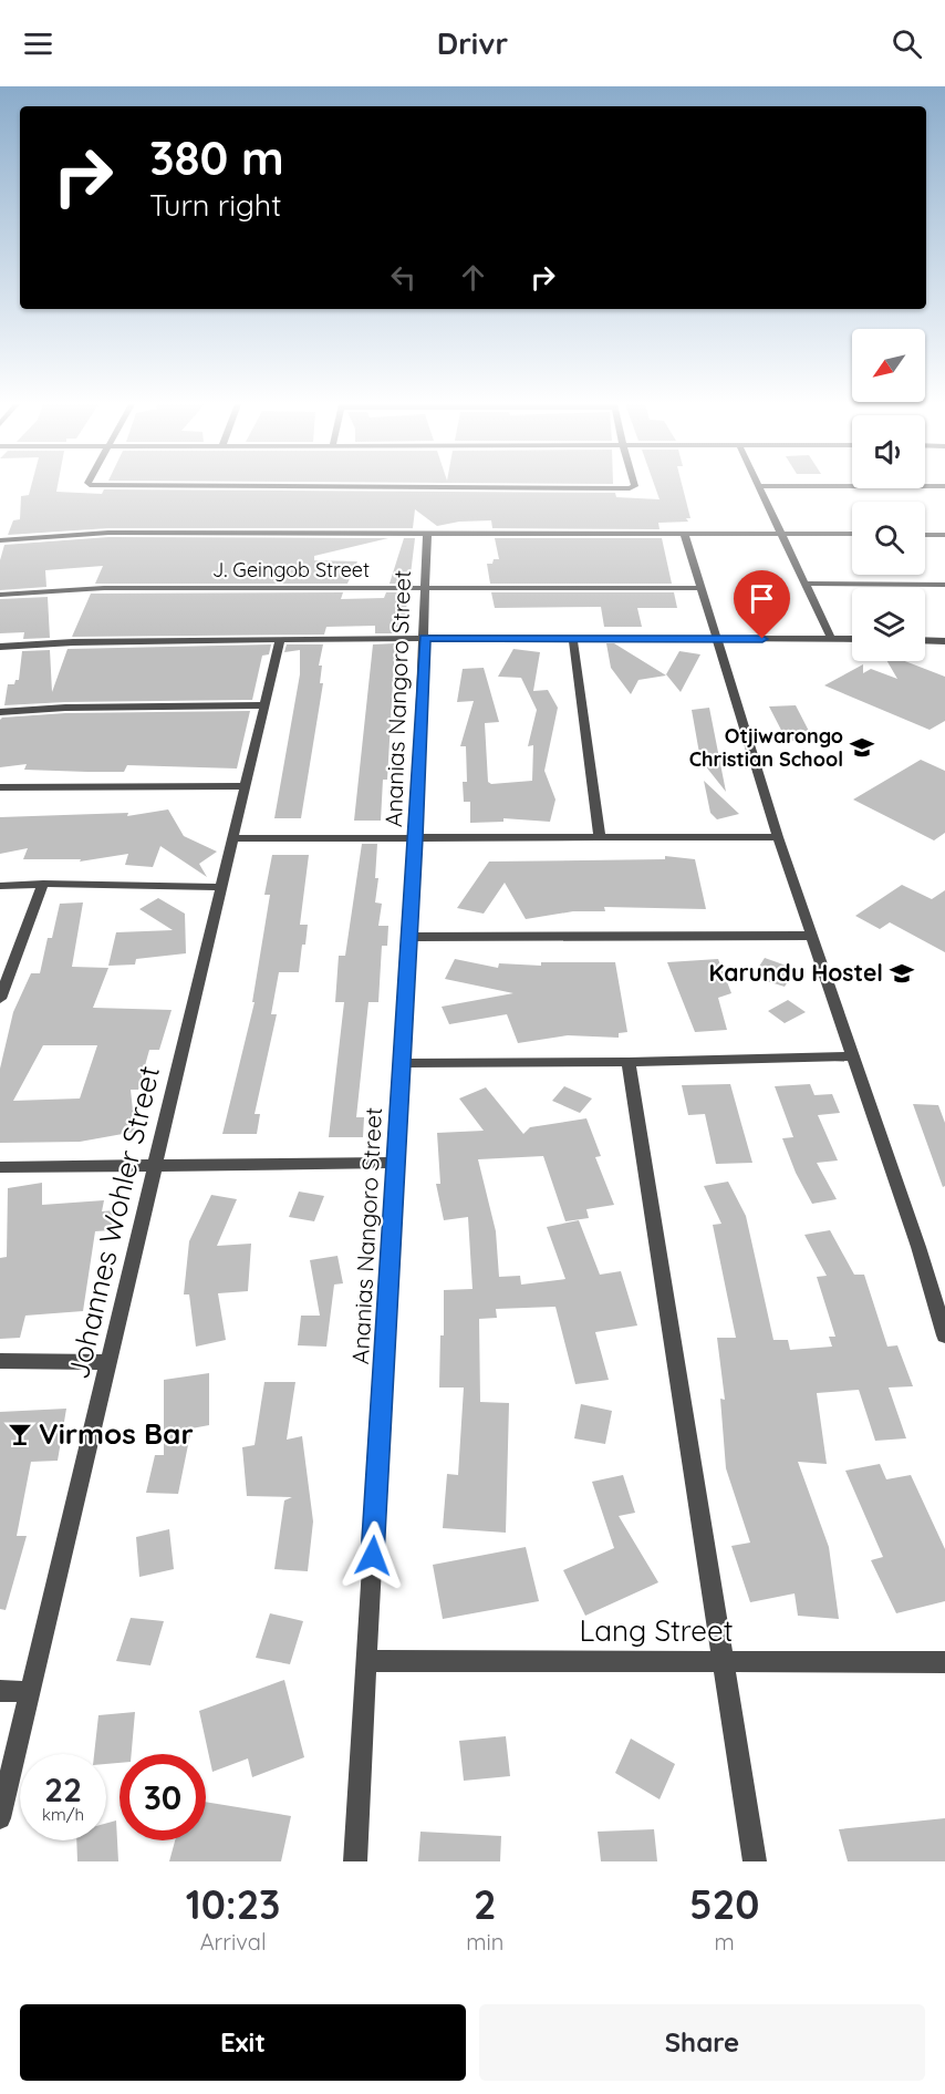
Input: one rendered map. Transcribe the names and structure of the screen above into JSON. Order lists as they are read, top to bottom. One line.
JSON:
{"streets":{"street":["J. Geingob Street","Ananias Nangoro Street","Johannes Wohler Street","Lang Street"]},"crossings":[["J. Geingob Street","Ananias Nangoro Street"],["Ananias Nangoro Street","Lang Street"]],"places":{"school or university":["Otjiwarongo Christian School","Karundu Hostel"],"bar":["Virmos Bar"]},"north":"bottom left","page":{"header":"Drivr","turn":["380 m","Turn right"],"speed":"22 km/h","limit":"30","eta":["10:23","Arrival","2","min","520","m"],"buttons":["Exit","Share"]}}
